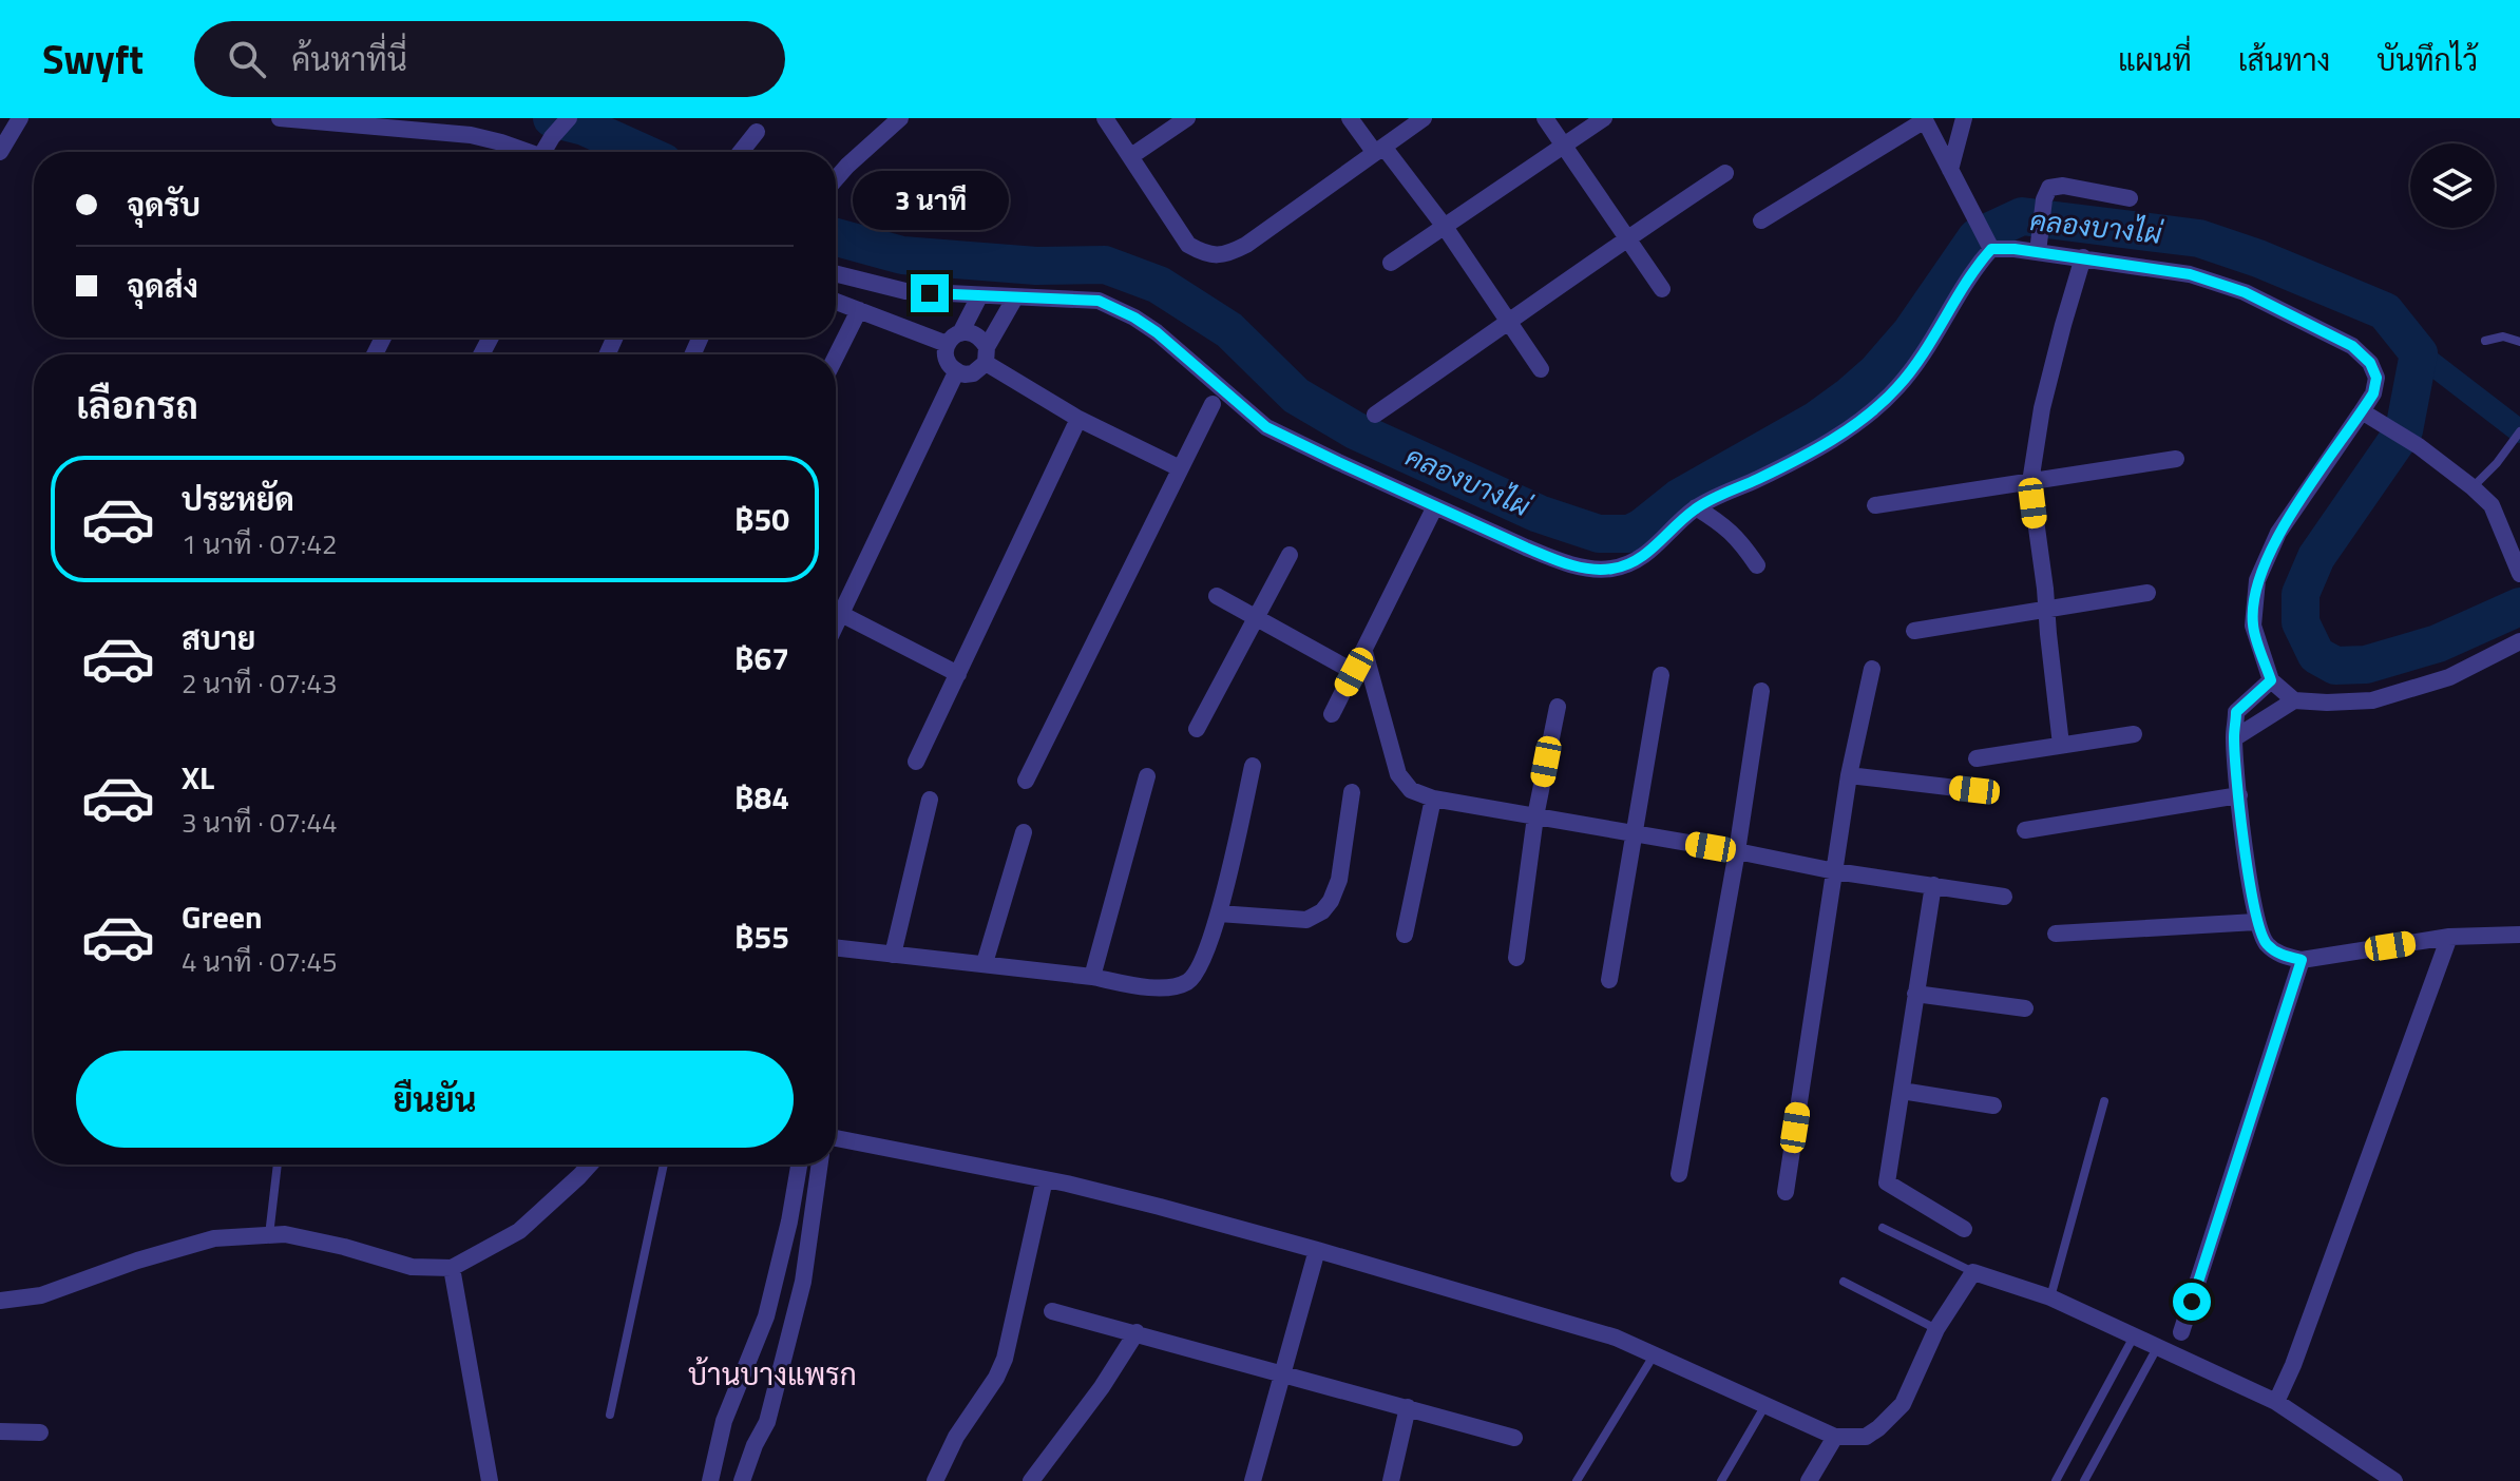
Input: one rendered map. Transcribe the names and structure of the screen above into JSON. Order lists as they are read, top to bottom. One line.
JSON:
{"districts":["บ้านบางแพรก"],"water":["คลองบางไผ่"],"page":{"header":"Swyft","search":"ค้นหาที่นี่","nav":["แผนที่","เส้นทาง","บันทึกไว้"],"banner":["จุดรับ","จุดส่ง"],"bubble":"3 นาที","heading":"เลือกรถ","list":[{"name":"ประหยัด","note":"1 นาที · 07:42","value":"฿50"},{"name":"สบาย","note":"2 นาที · 07:43","value":"฿67"},{"name":"XL","note":"3 นาที · 07:44","value":"฿84"},{"name":"Green","note":"4 นาที · 07:45","value":"฿55"}],"buttons":"ยืนยัน"}}
